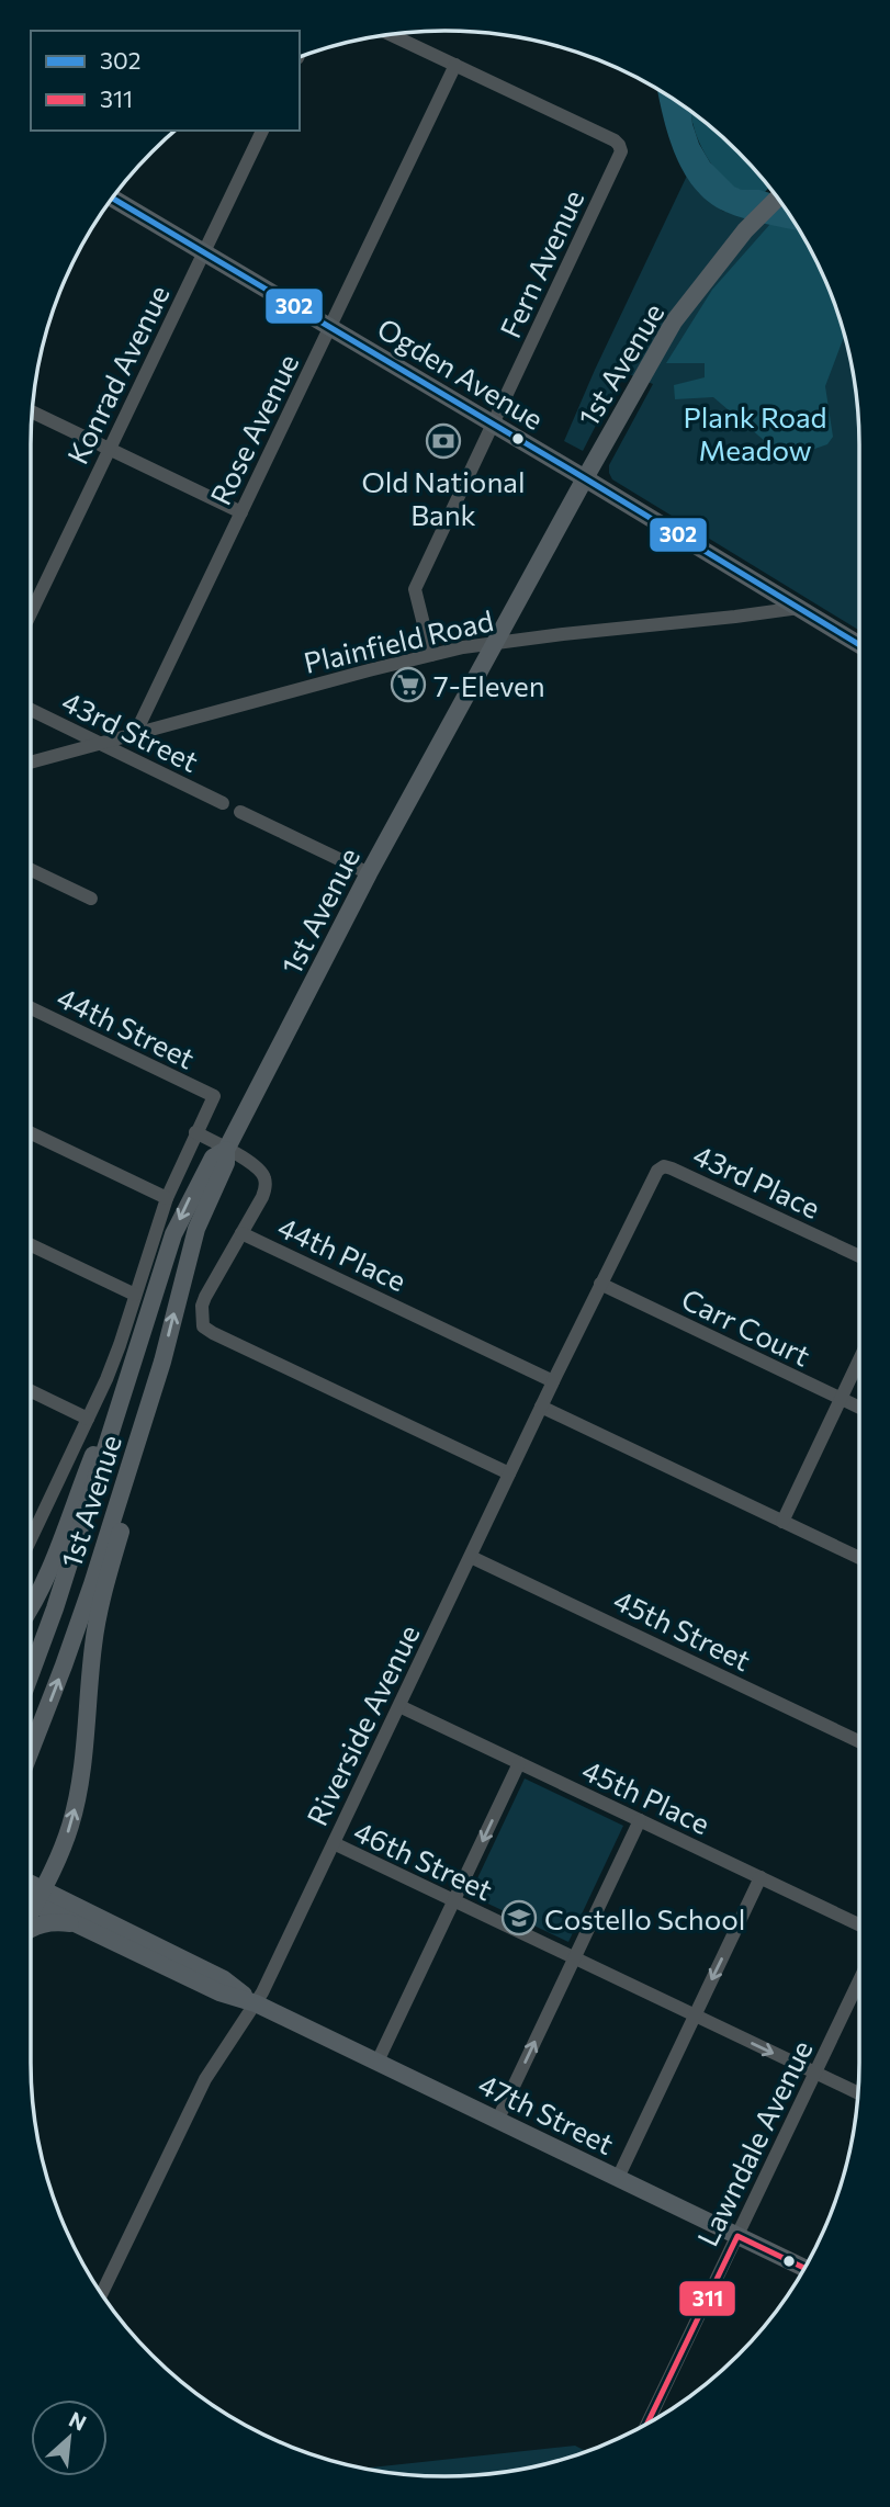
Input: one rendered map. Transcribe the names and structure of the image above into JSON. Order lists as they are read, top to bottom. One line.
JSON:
{"streets":{"main road":["1st Avenue","Ogden Avenue","47th Street"],"street":["Fern Avenue","Konrad Avenue","Rose Avenue","Plainfield Road","43rd Street","44th Street","43rd Place","44th Place","Carr Court","45th Street","Riverside Avenue","45th Place","46th Street","Lawndale Avenue"]},"crossings":[["Fern Avenue","Ogden Avenue"],["Fern Avenue","Rose Avenue"],["Fern Avenue","Plainfield Road"],["1st Avenue","Ogden Avenue"],["1st Avenue","Plainfield Road"],["1st Avenue","44th Place"],["Ogden Avenue","Konrad Avenue"],["Ogden Avenue","Rose Avenue"],["Ogden Avenue","Plainfield Road"],["Rose Avenue","Plainfield Road"],["Plainfield Road","43rd Street"],["44th Street","44th Place"],["43rd Place","Riverside Avenue"],["44th Place","Riverside Avenue"],["Carr Court","Riverside Avenue"],["45th Street","Riverside Avenue"],["Riverside Avenue","45th Place"],["Riverside Avenue","46th Street"],["Riverside Avenue","47th Street"],["46th Street","Lawndale Avenue"],["47th Street","Lawndale Avenue"]],"parks":["Plank Road Meadow"],"places":{"bank":["Old National Bank"],"supermarket":["7-Eleven"],"school or university":["Costello School"]},"lines":["transit line 302","transit line 311"],"legend":["302","311"],"north":"top right"}
